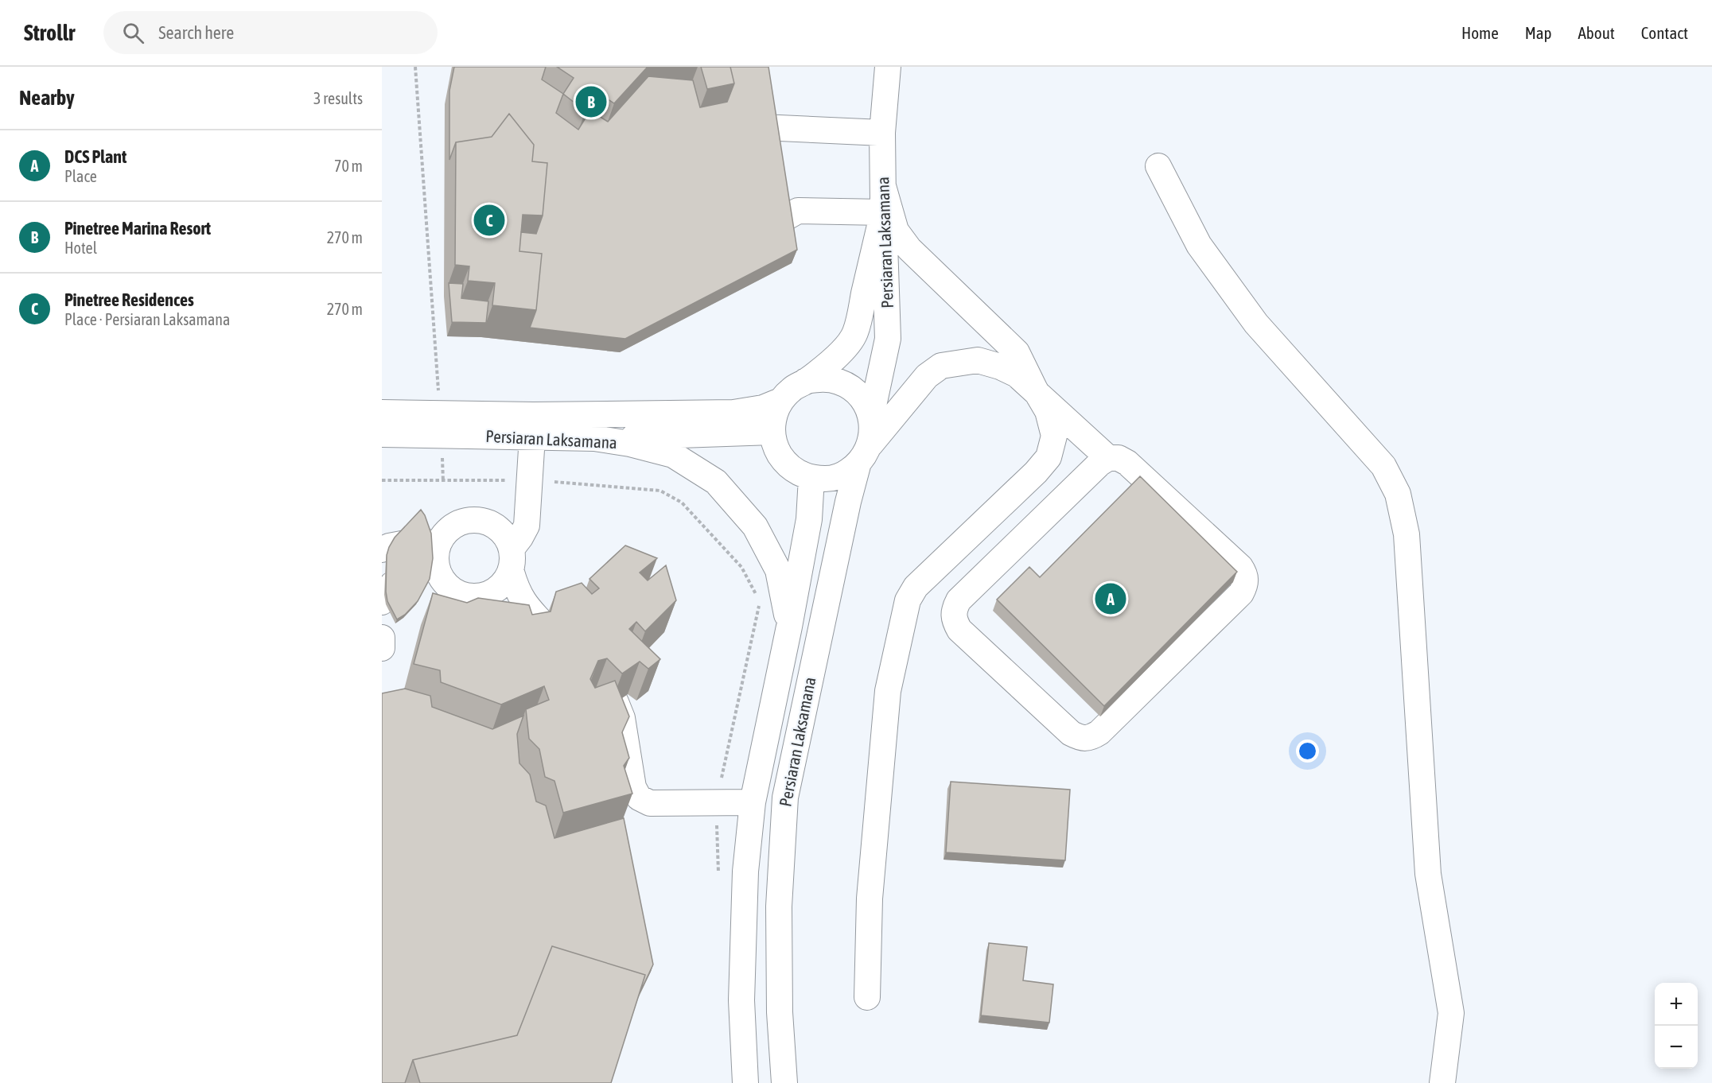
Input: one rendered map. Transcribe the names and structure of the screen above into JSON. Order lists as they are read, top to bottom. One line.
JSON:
{"streets":{"street":["Persiaran Laksamana"]},"page":{"header":"Strollr","search":"Search here","nav":["Home","Map","About","Contact"],"heading":["Nearby","3 results"],"pins":["B","C","A"],"list":[{"mark":"A","name":"DCS Plant","note":"Place","value":"70 m"},{"mark":"B","name":"Pinetree Marina Resort","note":"Hotel","value":"270 m"},{"mark":"C","name":"Pinetree Residences","note":"Place · Persiaran Laksamana","value":"270 m"}],"map_buttons":["+","−"]}}
